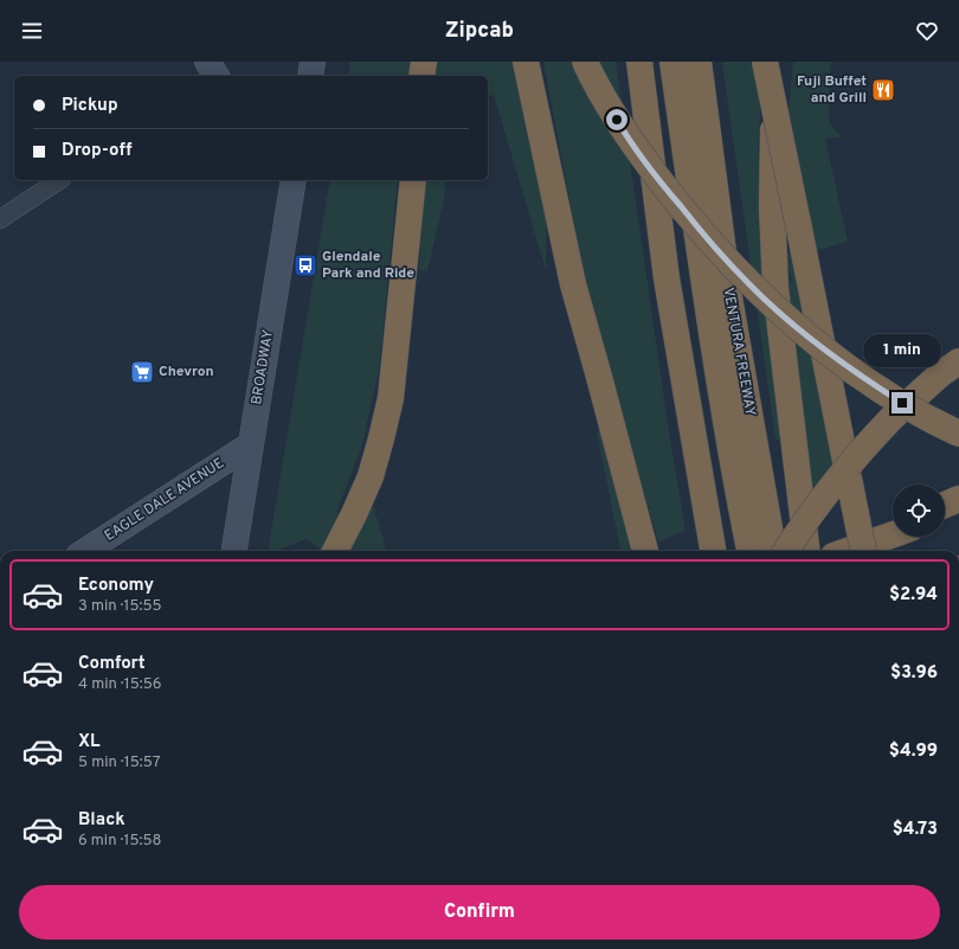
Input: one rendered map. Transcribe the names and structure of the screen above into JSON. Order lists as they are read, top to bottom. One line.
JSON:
{"streets":{"highway":["VENTURA FREEWAY"],"main road":["BROADWAY","EAGLE DALE AVENUE"]},"crossings":[["BROADWAY","EAGLE DALE AVENUE"]],"places":{"restaurant":["Fuji Buffet and Grill"],"bus stop":["Glendale Park and Ride"],"supermarket":["Chevron"]},"page":{"header":"Zipcab","banner":["Pickup","Drop-off"],"bubble":"1 min","list":[{"name":"Economy","note":"3 min · 15:55","value":"$2.94"},{"name":"Comfort","note":"4 min · 15:56","value":"$3.96"},{"name":"XL","note":"5 min · 15:57","value":"$4.99"},{"name":"Black","note":"6 min · 15:58","value":"$4.73"}],"buttons":"Confirm"}}
